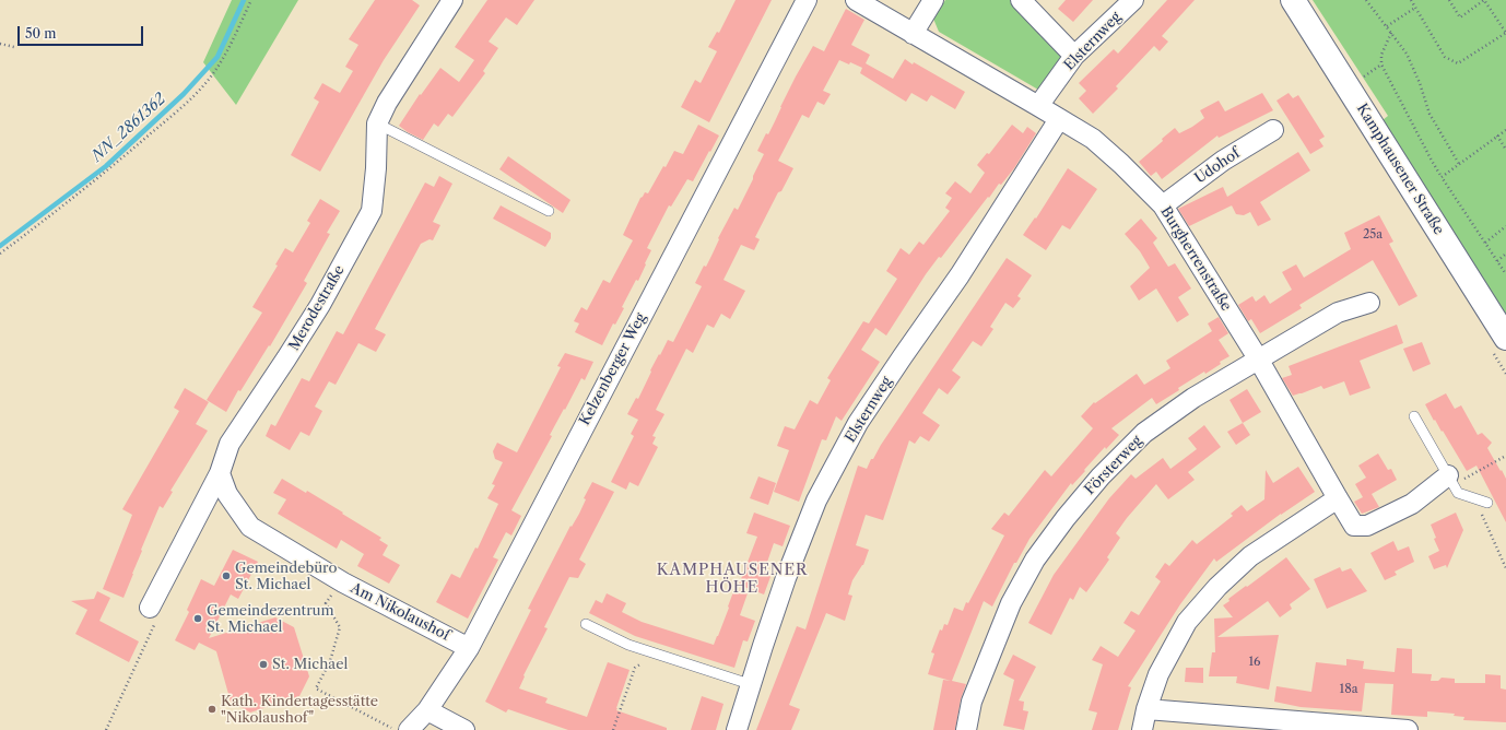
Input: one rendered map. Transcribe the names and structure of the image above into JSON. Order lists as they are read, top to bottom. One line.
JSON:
{"streets":{"main road":["Kamphausener Straße"],"street":["Elsternweg","Udohof","Burgherrenstraße","Merodestraße","Kelzenberger Weg","Försterweg","Am Nikolaushof"]},"crossings":[["Elsternweg","Burgherrenstraße"],["Udohof","Burgherrenstraße"],["Burgherrenstraße","Försterweg"],["Merodestraße","Am Nikolaushof"],["Kelzenberger Weg","Am Nikolaushof"]],"districts":["KAMPHAUSENER HÖHE"],"water":["NN_2861362"],"places":["Gemeindebüro St. Michael","Gemeindezentrum St. Michael","St. Michael","Kath. Kindertagesstätte \"Nikolaushof\""],"house_numbers":["25a","16","18a"],"scale_bar":"50 m"}
